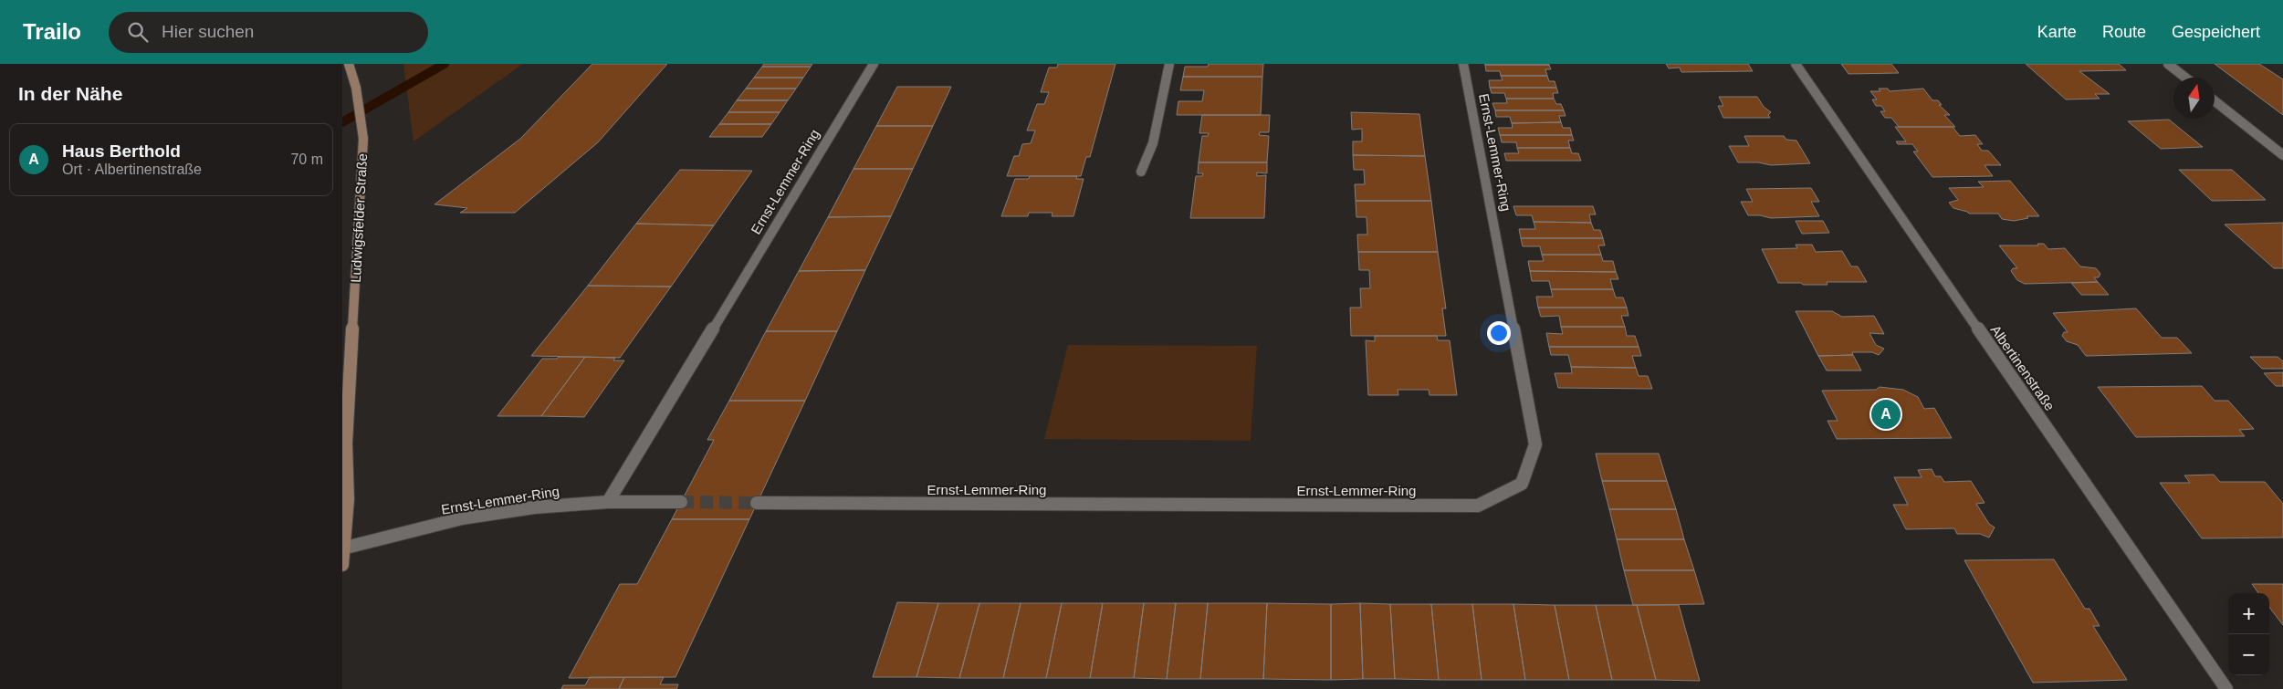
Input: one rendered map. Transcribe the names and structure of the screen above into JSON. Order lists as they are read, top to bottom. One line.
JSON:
{"streets":{"street":["Ernst-Lemmer-Ring","Ludwigsfelder Straße","Albertinenstraße"]},"crossings":[["Ernst-Lemmer-Ring","Ludwigsfelder Straße"]],"north":"top","page":{"header":"Trailo","search":"Hier suchen","nav":["Karte","Route","Gespeichert"],"heading":"In der Nähe","list":[{"mark":"A","name":"Haus Berthold","note":"Ort · Albertinenstraße","value":"70 m"}],"pins":"A","map_buttons":["+","−"]}}
